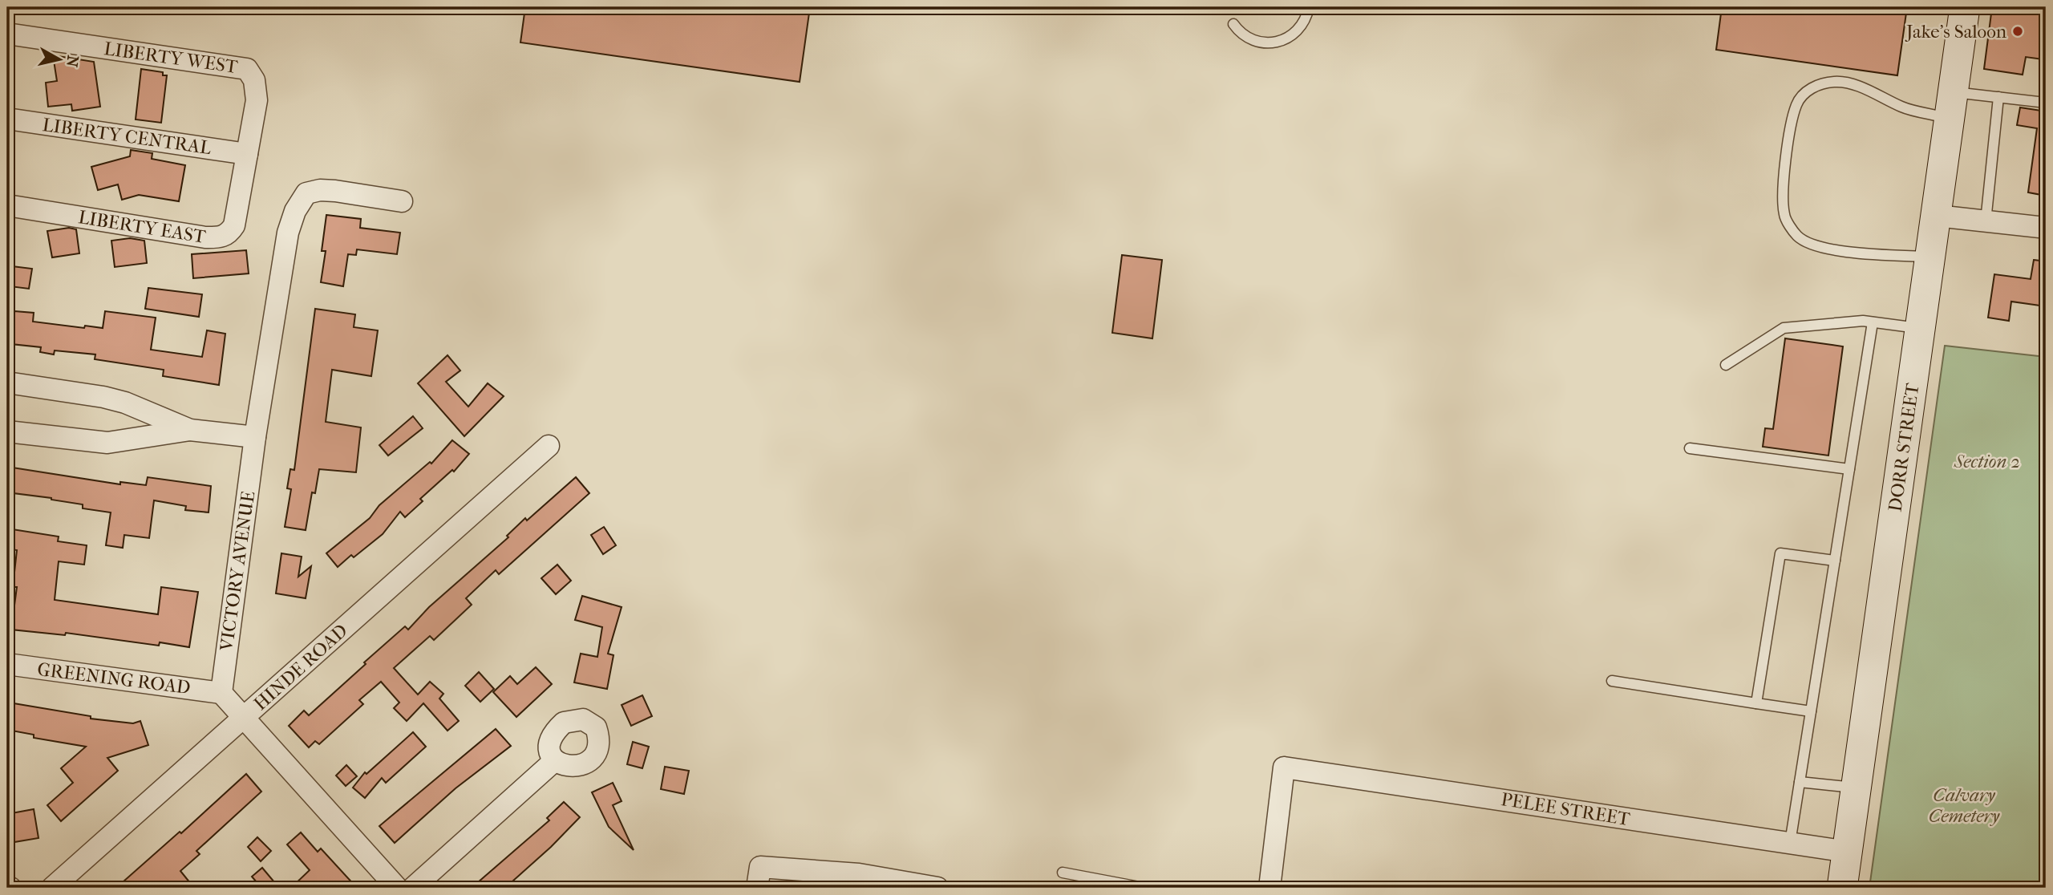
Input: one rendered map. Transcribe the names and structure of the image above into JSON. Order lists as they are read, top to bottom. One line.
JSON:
{"streets":{"main road":["DORR STREET"],"street":["LIBERTY WEST","LIBERTY CENTRAL","LIBERTY EAST","VICTORY AVENUE","HINDE ROAD","GREENING ROAD","PELEE STREET"]},"crossings":[["LIBERTY WEST","LIBERTY CENTRAL"],["LIBERTY WEST","LIBERTY EAST"],["LIBERTY CENTRAL","LIBERTY EAST"],["DORR STREET","PELEE STREET"],["VICTORY AVENUE","GREENING ROAD"]],"parks":["Section 2","Calvary Cemetery"],"places":["Jake's Saloon"],"north":"right"}
